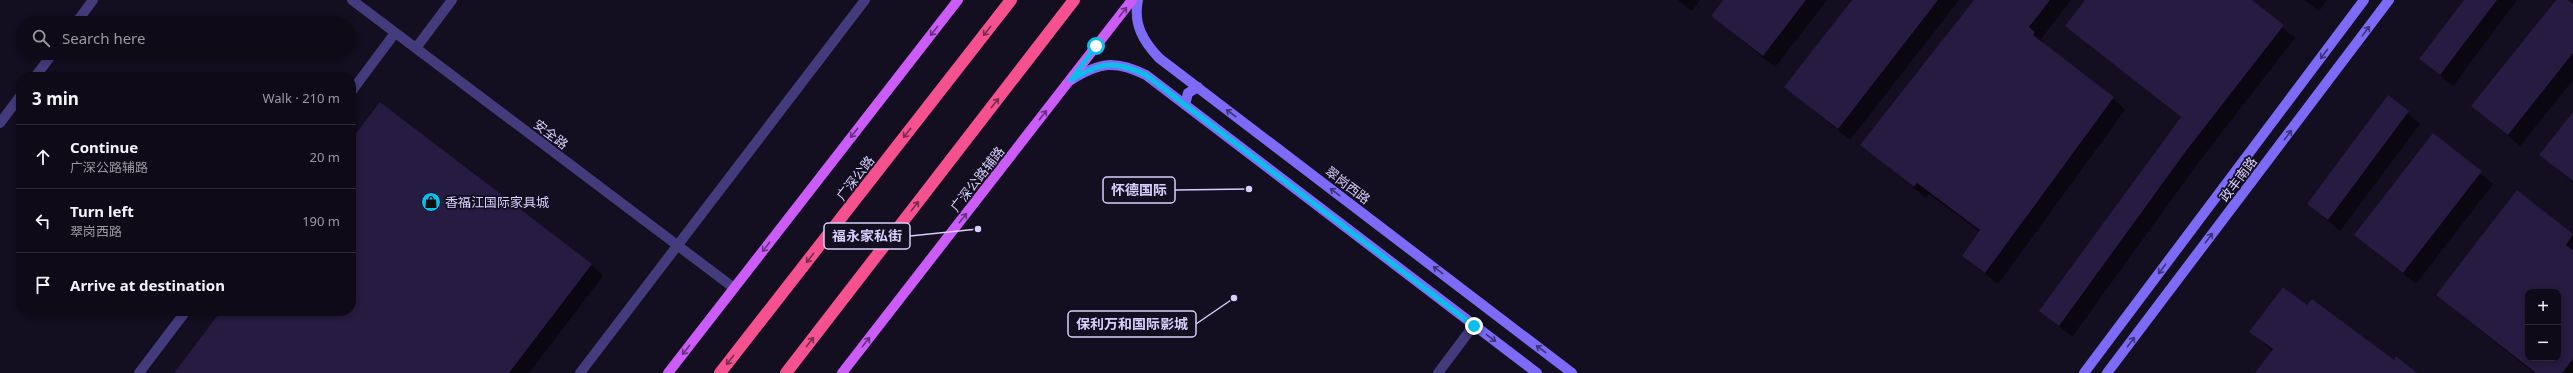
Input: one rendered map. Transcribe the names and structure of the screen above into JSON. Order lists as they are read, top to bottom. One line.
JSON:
{"streets":{"highway":["广深公路"],"main road":["广深公路辅路","政丰南路","翠岗西路"],"street":["安全路"]},"one_way":["广深公路辅路"],"places":{"other":["怀德国际","福永家私街","保利万和国际影城"],"shop":["香福江国际家具城"]},"page":{"search":"Search here","heading":["3 min","Walk · 210 m"],"list":[["Continue","广深公路辅路","20 m"],["Turn left","翠岗西路","190 m"],"Arrive at destination"],"map_buttons":["+","−"]}}
